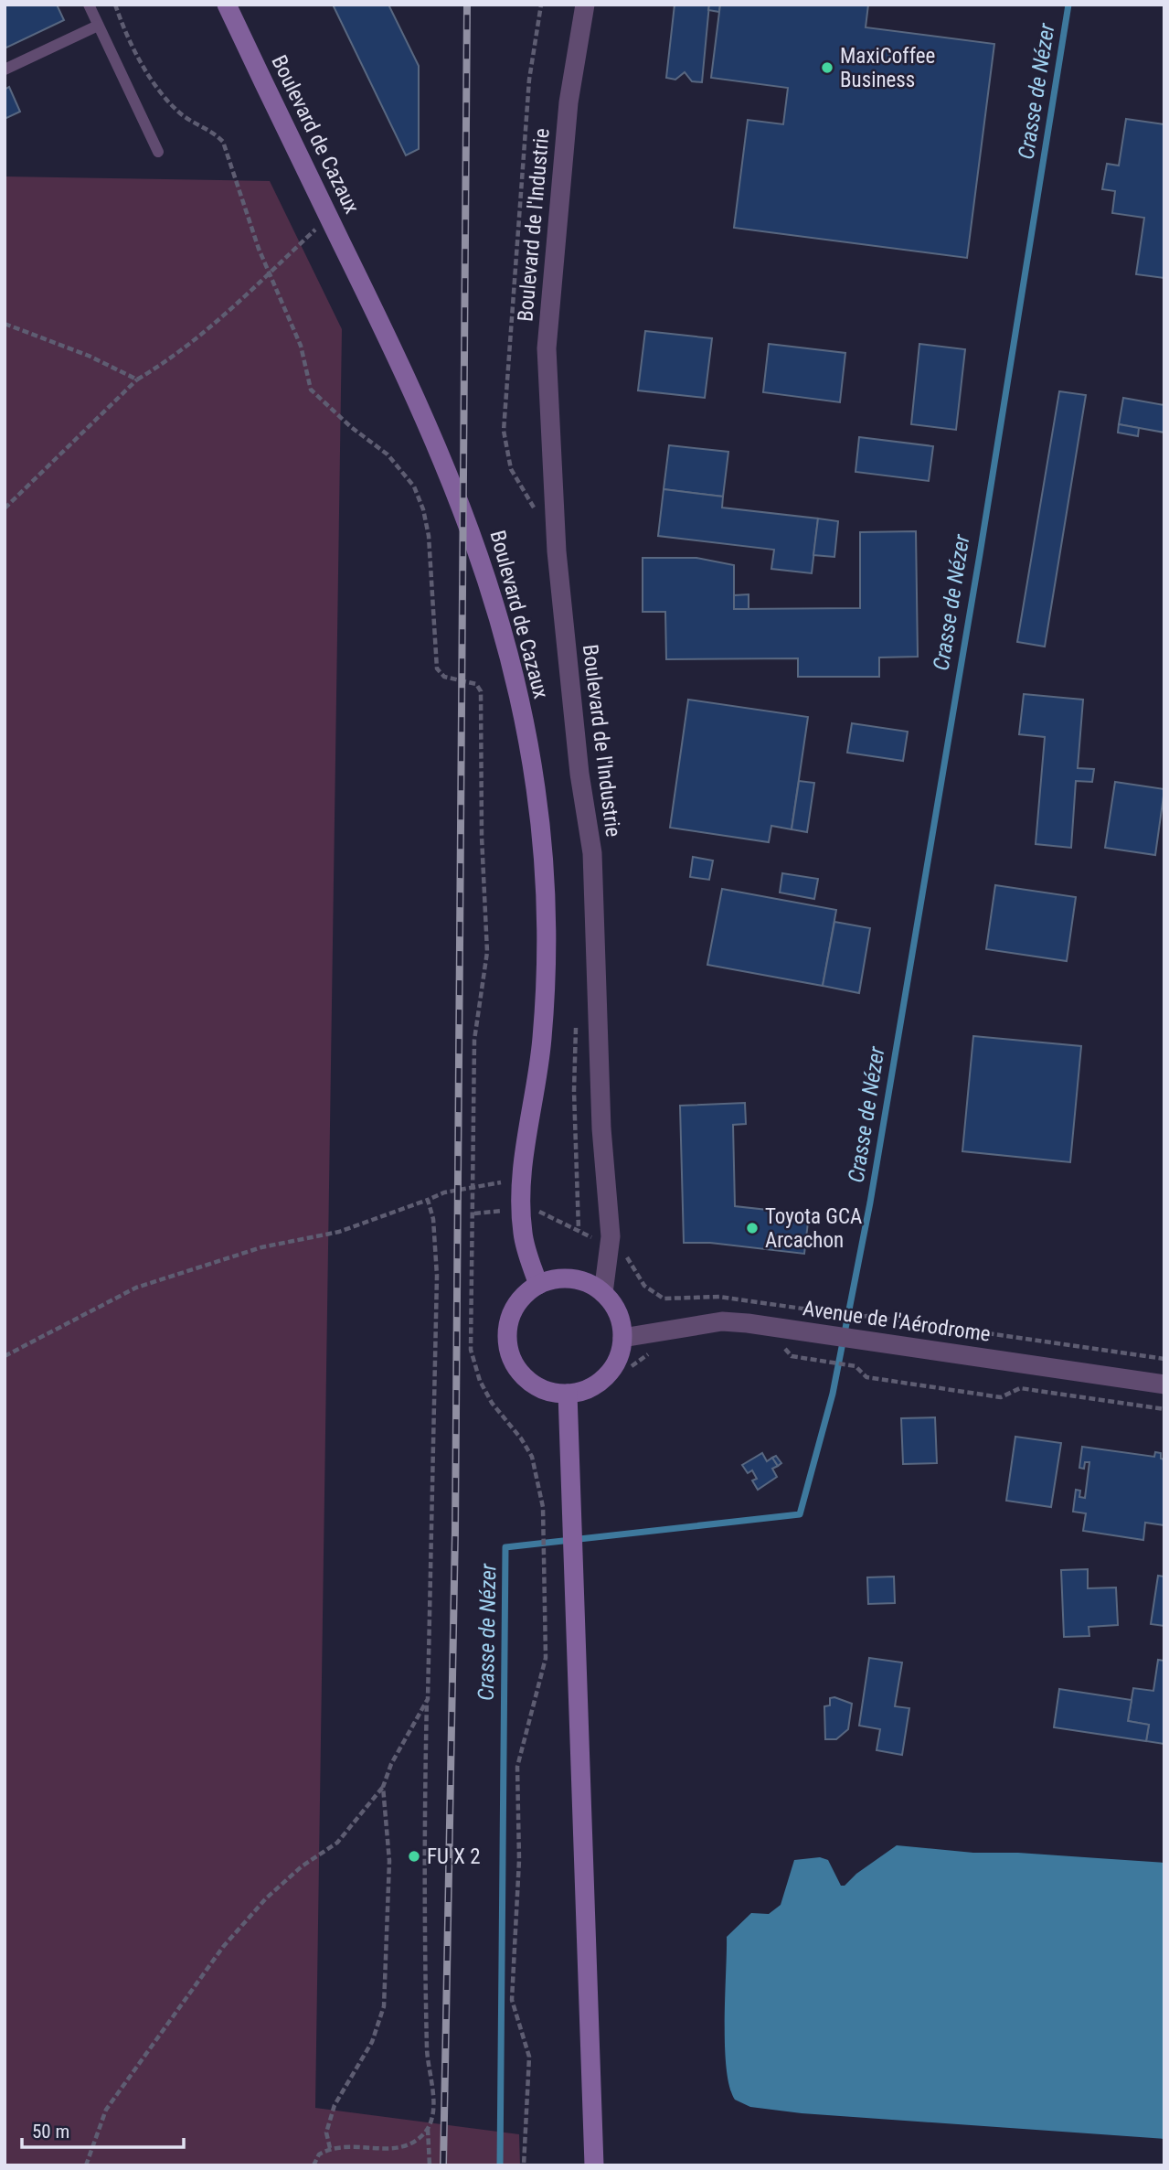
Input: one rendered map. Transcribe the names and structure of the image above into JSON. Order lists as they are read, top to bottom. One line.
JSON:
{"streets":{"main road":["Boulevard de Cazaux"],"street":["Boulevard de l'Industrie","Avenue de l'Aérodrome"]},"crossings":[["Boulevard de Cazaux","Boulevard de l'Industrie"],["Boulevard de Cazaux","Avenue de l'Aérodrome"],["Boulevard de l'Industrie","Avenue de l'Aérodrome"]],"water":["Crasse de Nézer"],"places":["MaxiCoffee Business","Toyota GCA Arcachon","FU X 2"],"scale_bar":"50 m"}
